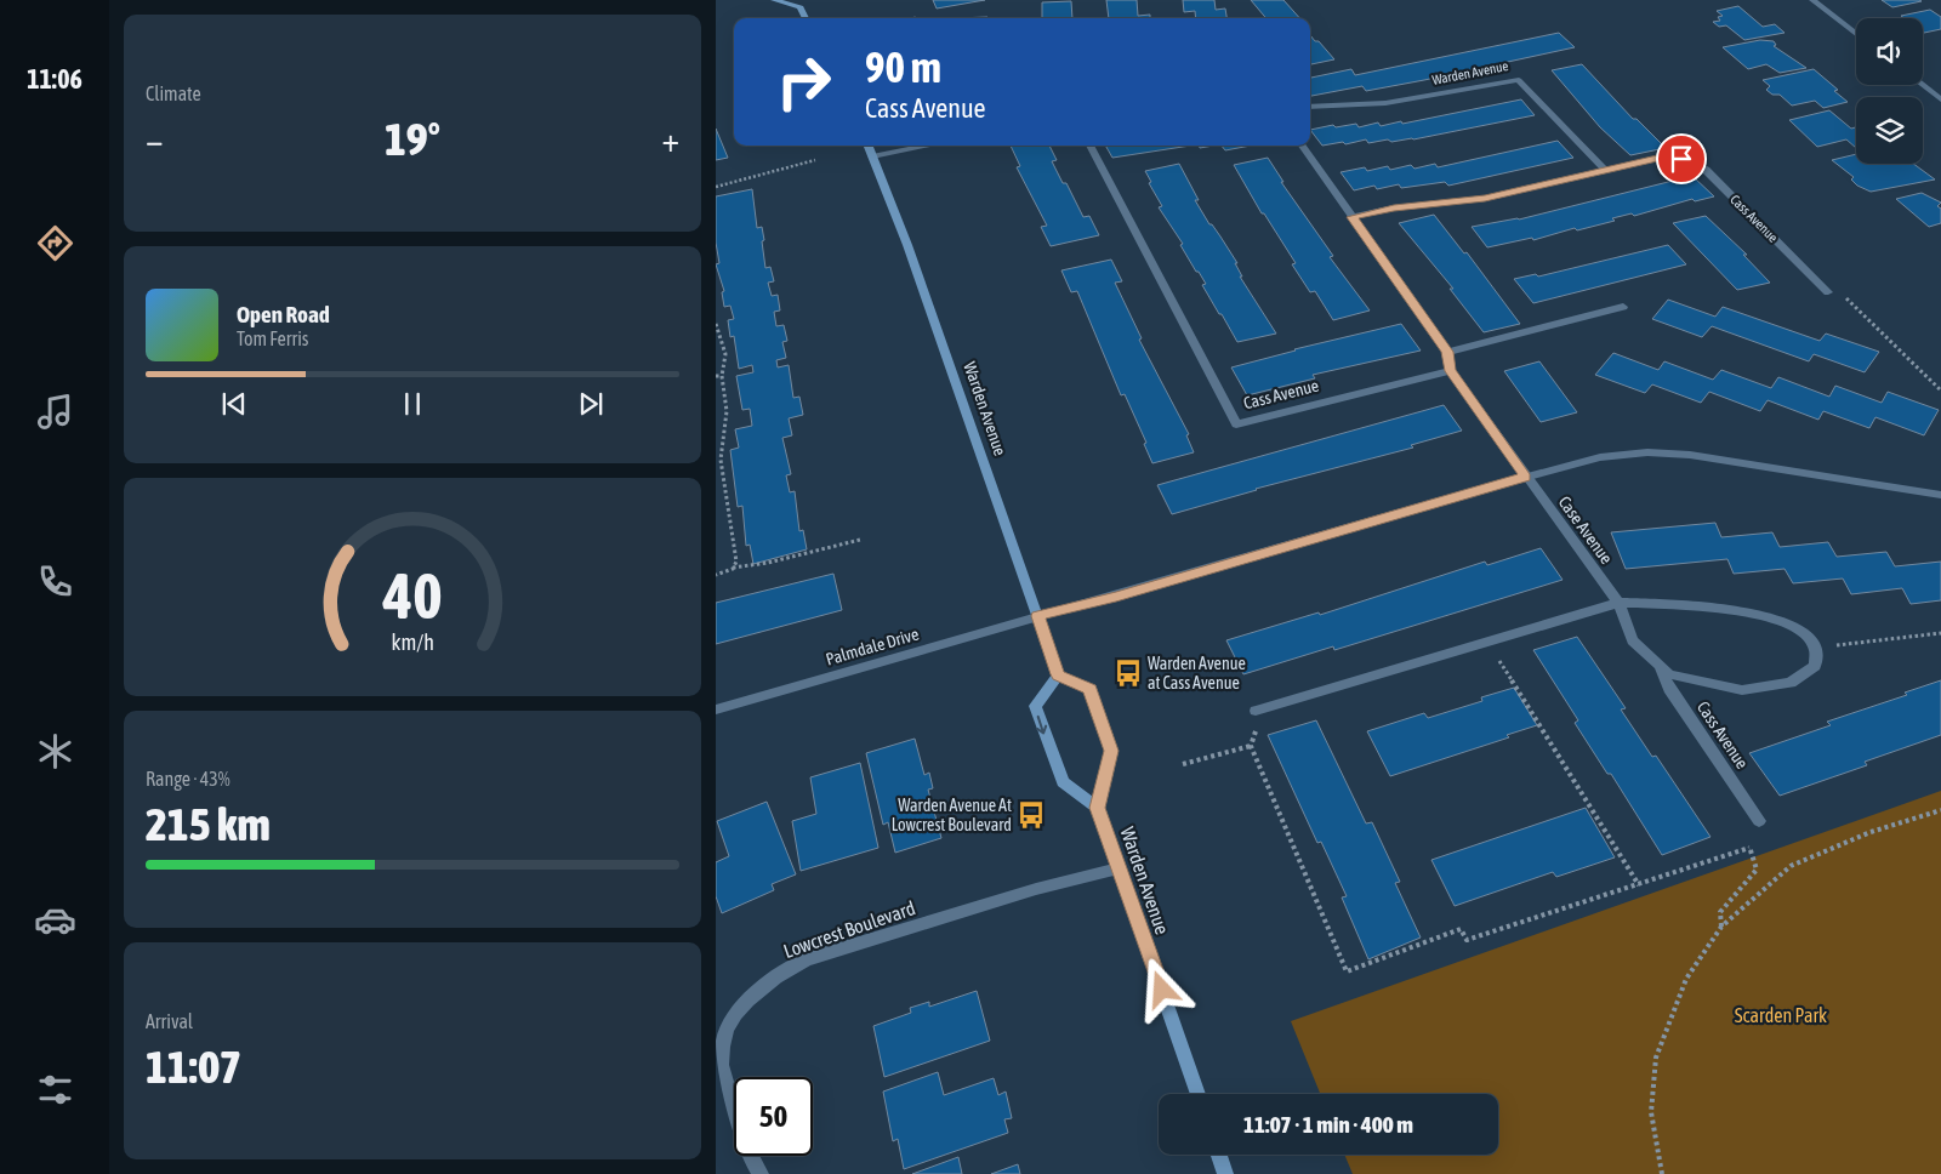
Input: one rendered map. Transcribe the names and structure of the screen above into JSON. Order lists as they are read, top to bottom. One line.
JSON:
{"streets":{"main road":["Warden Avenue"],"street":["Cass Avenue","Case Avenue","Palmdale Drive","Lowcrest Boulevard"]},"crossings":[["Warden Avenue","Cass Avenue"],["Warden Avenue","Palmdale Drive"],["Warden Avenue","Lowcrest Boulevard"],["Cass Avenue","Case Avenue"]],"parks":["Scarden Park"],"places":{"bus stop":["Warden Avenue at Cass Avenue","Warden Avenue At Lowcrest Boulevard"]},"page":{"tabs":"11:06","tile":["Climate",["Range · 43%","215 km"],["Arrival","11:07"]],"turn":["90 m","Cass Avenue"],"heat":["−","19°","+"],"song":["Open Road","Tom Ferris"],"limit":"50","trip":"11:07 · 1 min · 400 m","gauge":["40","km/h"]}}
